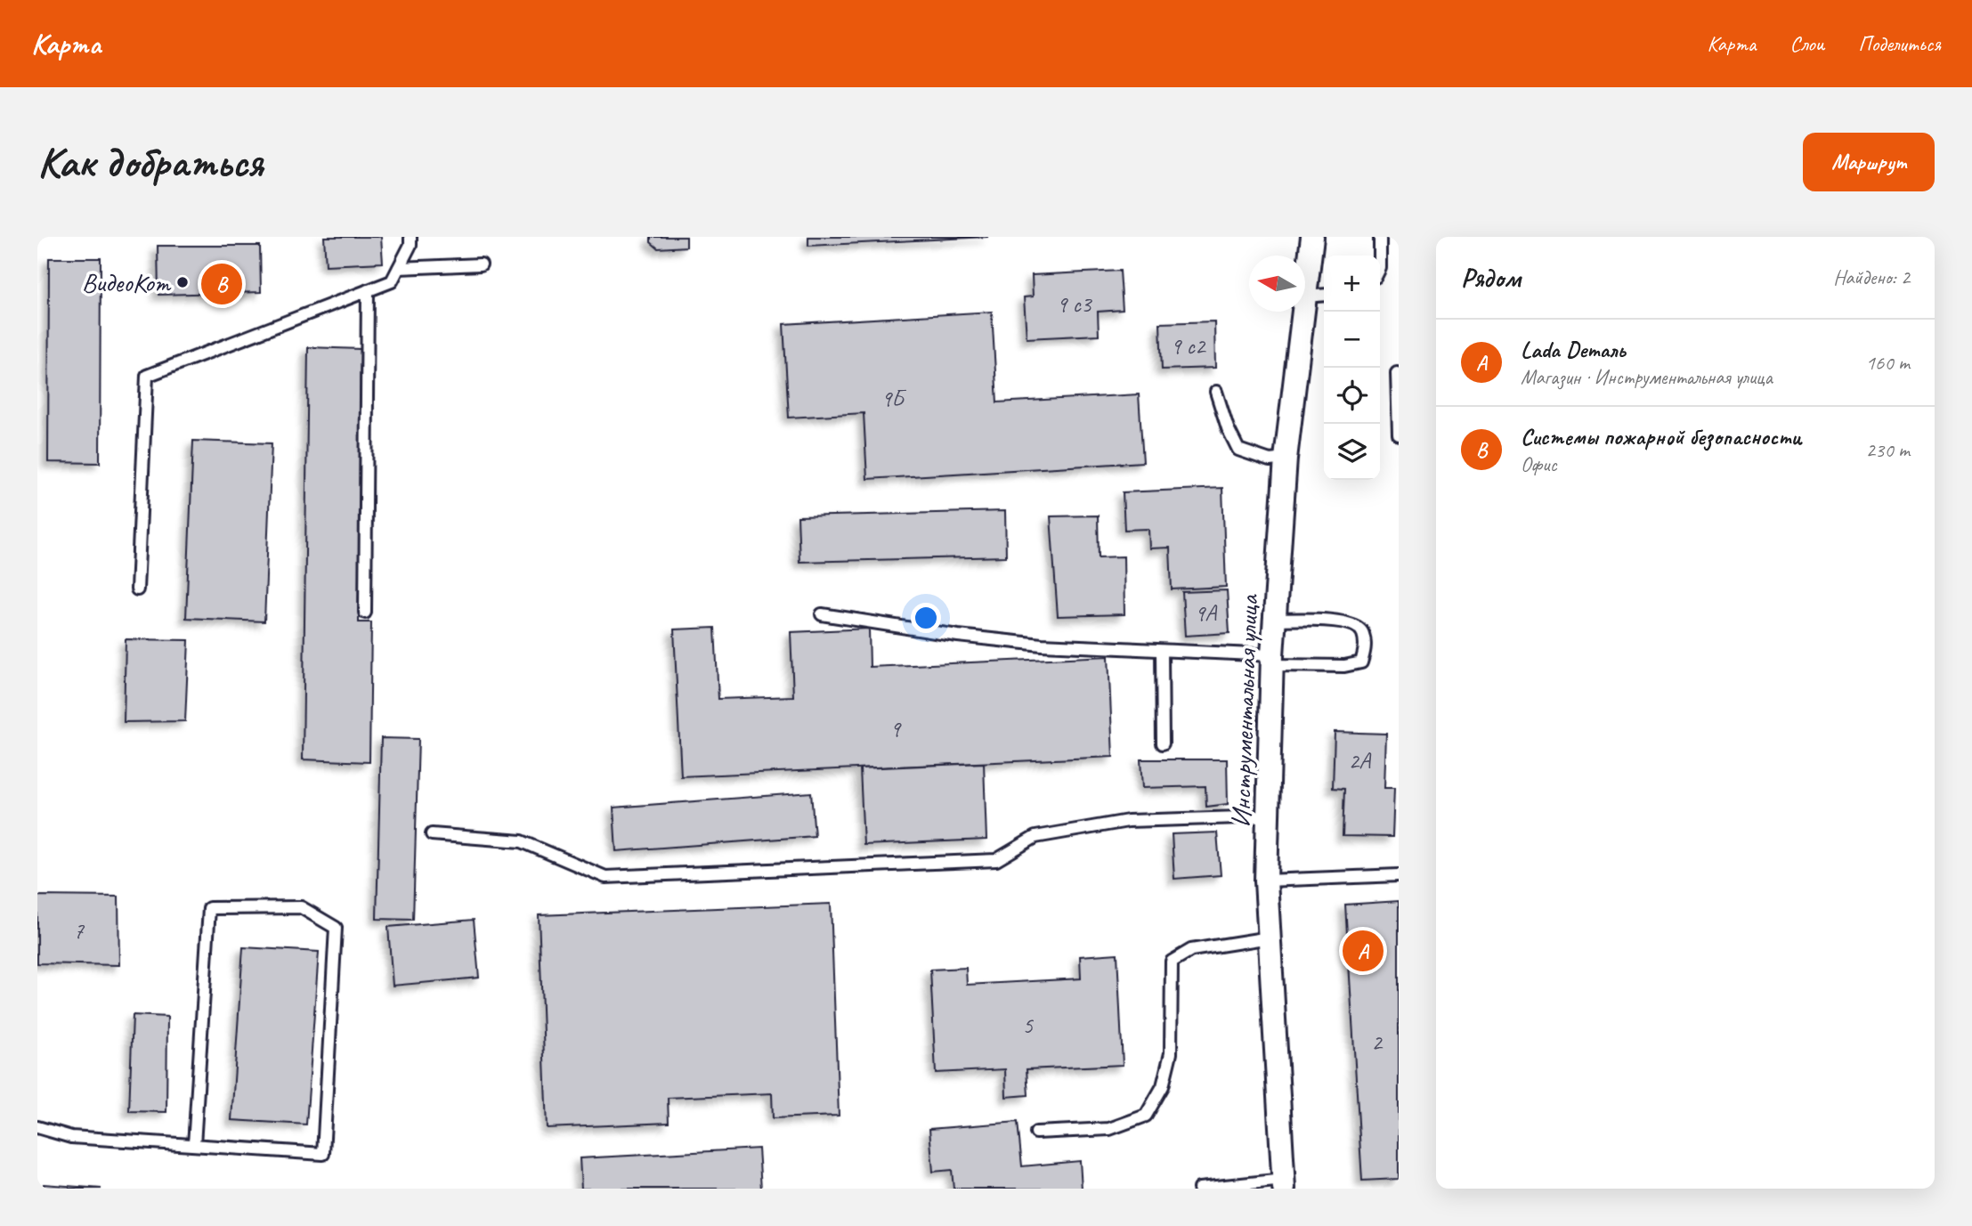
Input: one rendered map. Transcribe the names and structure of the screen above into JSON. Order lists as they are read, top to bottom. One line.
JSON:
{"streets":{"street":["Инструментальная улица"]},"places":["ВидеоКот"],"house_numbers":["9 с3","9 с2","9Б","9А","9","2А","7","5","2"],"north":"left","page":{"header":"Карта","nav":["Карта","Слои","Поделиться"],"buttons":"Маршрут","title":"Как добраться","heading":["Рядом","Найдено: 2"],"map_buttons":["+","−"],"pins":["B","A"],"list":[{"mark":"A","name":"Lada Dеталь","note":"Магазин · Инструментальная улица","value":"160 m"},{"mark":"B","name":"Системы пожарной безопасности","note":"Офис","value":"230 m"}]}}
